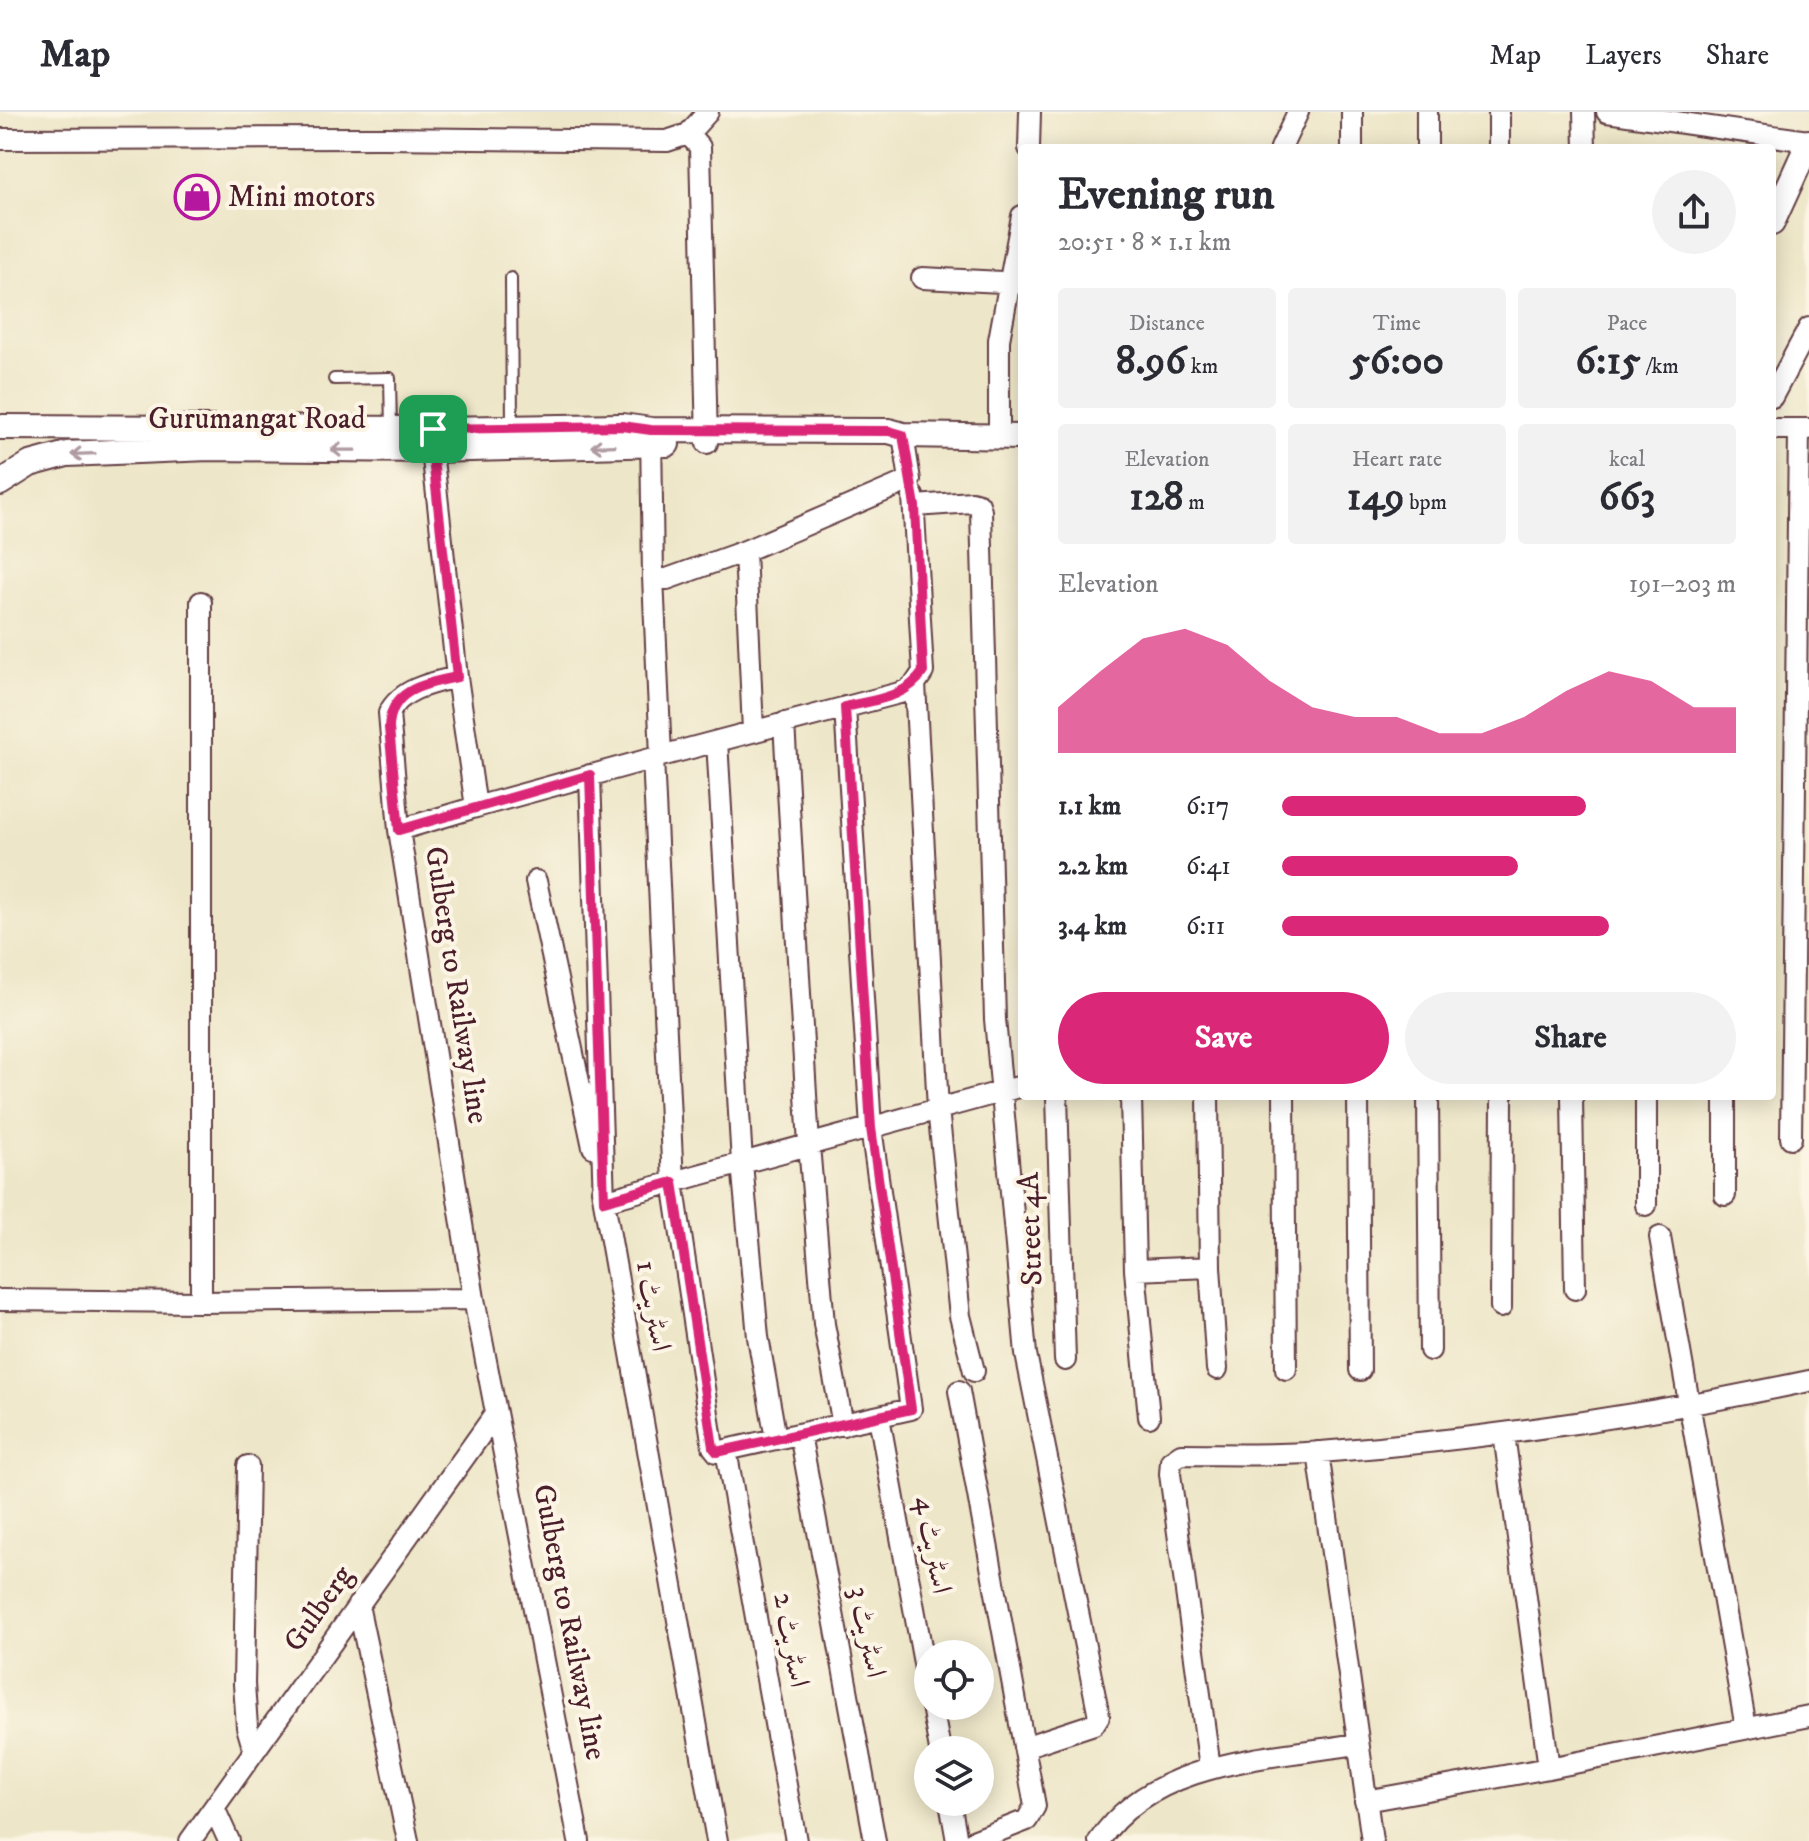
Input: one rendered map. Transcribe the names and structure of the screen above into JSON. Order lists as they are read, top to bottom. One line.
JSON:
{"streets":{"street":["Gurumangat Road","Gulberg to Railway line","Street 4A","اسٹریٹ 1","اسٹریٹ 4","Gulberg","اسٹریٹ 3","اسٹریٹ 2"]},"crossings":[["Gurumangat Road","Gulberg to Railway line"],["Gulberg to Railway line","Gulberg"]],"places":{"shop":["Mini motors"]},"page":{"header":"Map","nav":["Map","Layers","Share"],"heading":["Evening run","20:51 · 8 × 1.1 km"],"stats":[["Distance","8.96 km"],["Time","56:00"],["Pace","6:15 /km"],["Elevation","128 m"],["Heart rate","149 bpm"],["kcal","663"]],"chart":["Elevation","191–203 m"],"list":[{"name":"1.1 km","note":"6:17"},{"name":"2.2 km","note":"6:41"},{"name":"3.4 km","note":"6:11"}],"buttons":["Save","Share"]}}
